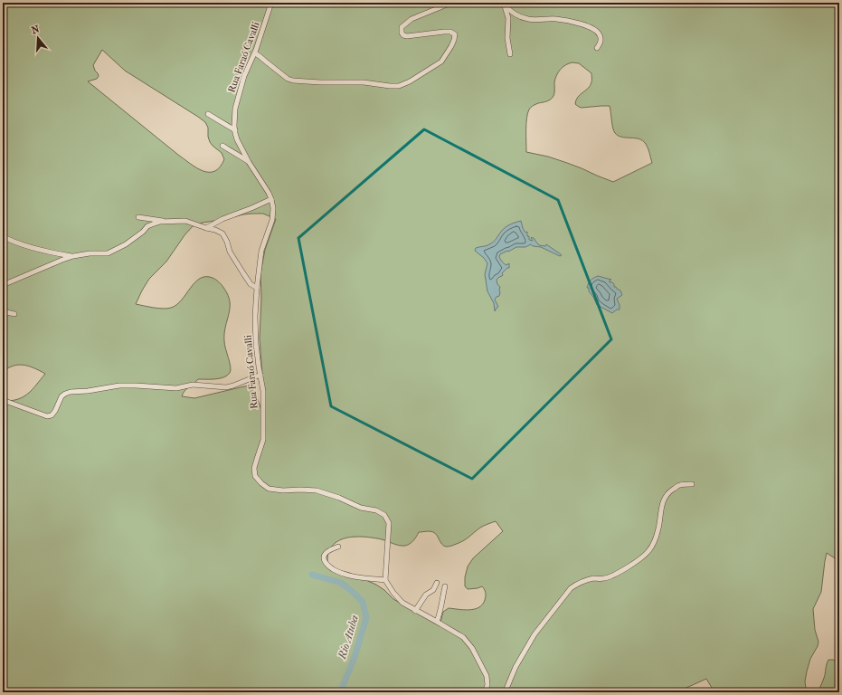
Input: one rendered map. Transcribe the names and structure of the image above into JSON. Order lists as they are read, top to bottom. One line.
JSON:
{"streets":{"street":["Rua Faraó Cavalli"]},"water":["Rio Atuba"],"north":"top"}
